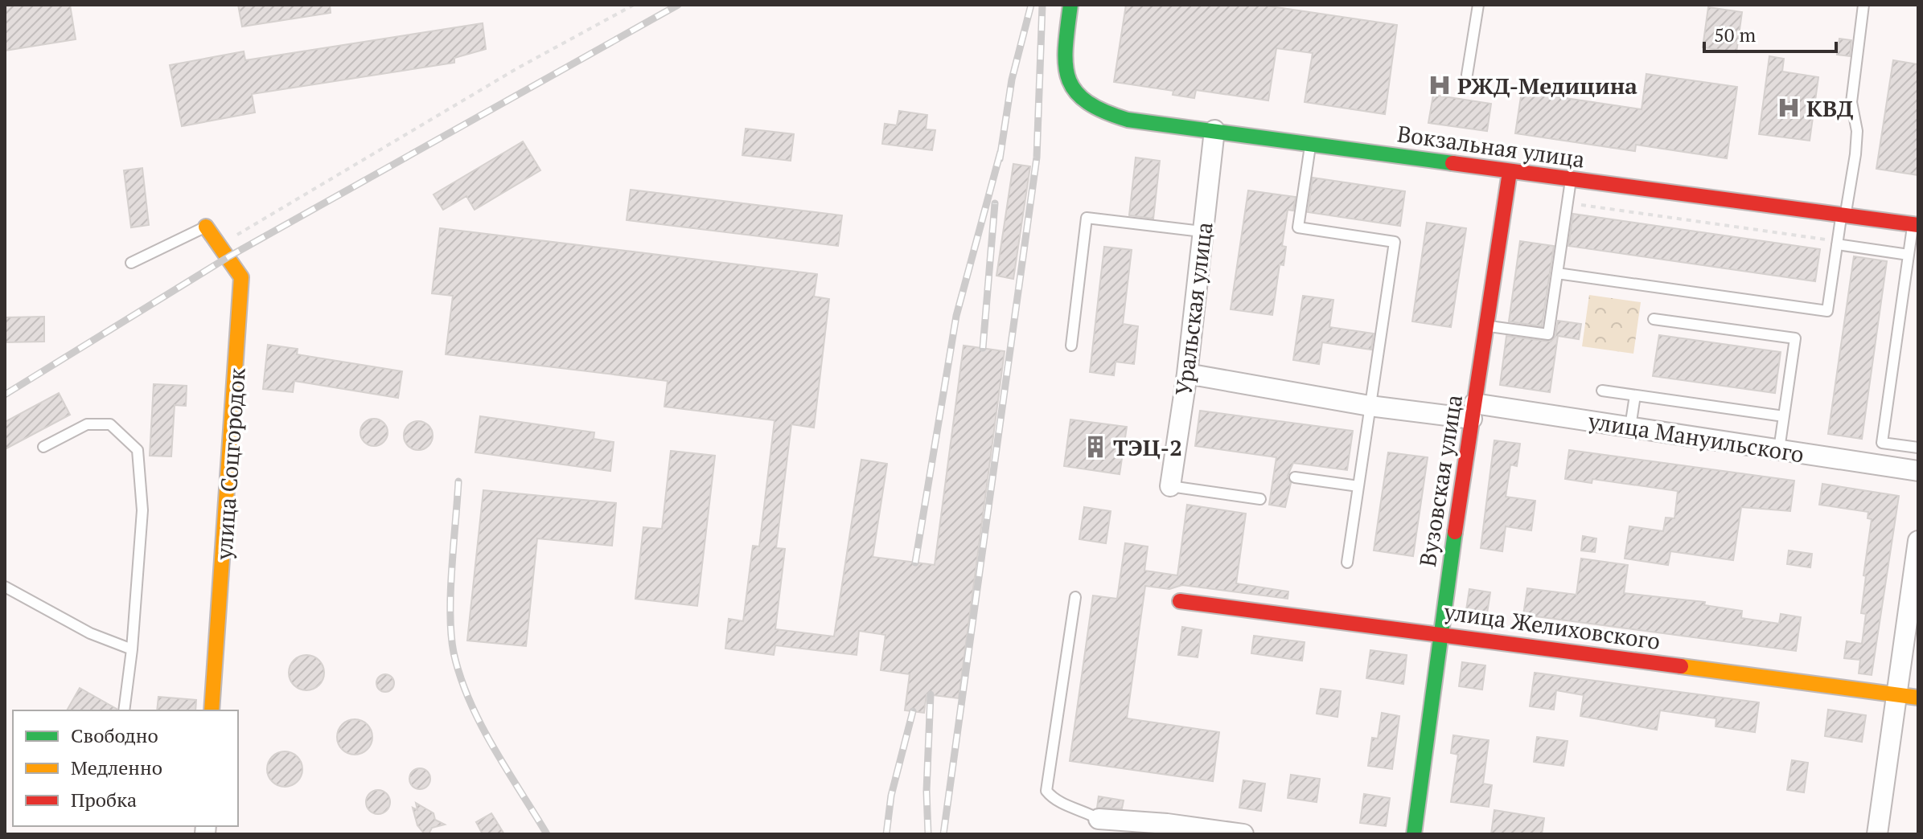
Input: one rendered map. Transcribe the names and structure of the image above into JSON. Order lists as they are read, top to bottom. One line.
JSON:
{"streets":{"street":["Вокзальная улица","Уральская улица","улица Мануильского","улица Соцгородок","Вузовская улица","улица Желиховского"]},"crossings":[["Вокзальная улица","Уральская улица"],["Вокзальная улица","Вузовская улица"],["Уральская улица","улица Мануильского"],["улица Мануильского","Вузовская улица"],["Вузовская улица","улица Желиховского"]],"places":{"hospital":["РЖД-Медицина","КВД"],"building":["ТЭЦ-2"]},"legend":["Свободно","Медленно","Пробка"],"scale_bar":"50 m"}
